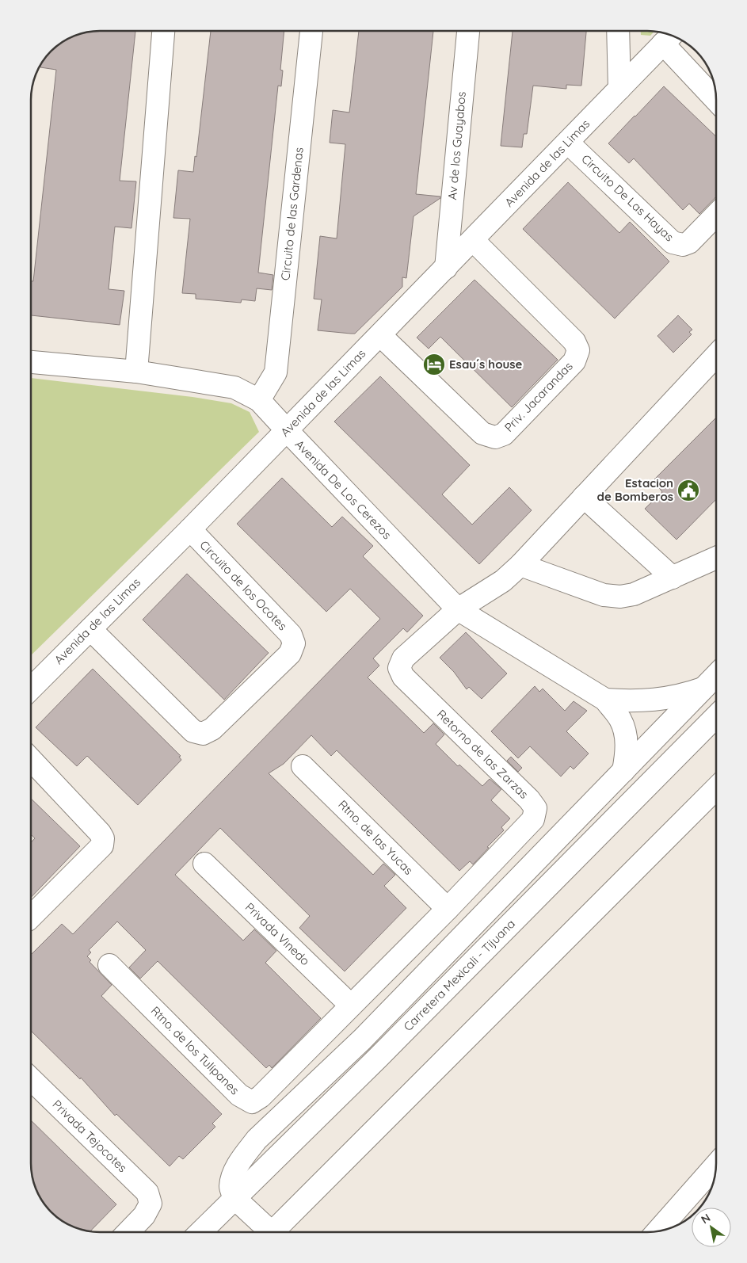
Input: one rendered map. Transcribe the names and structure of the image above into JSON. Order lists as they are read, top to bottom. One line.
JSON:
{"streets":{"street":["Av de los Guayabos","Avenida de las Limas","Circuito De Las Hayas","Circuito de las Gardenas","Priv. Jacarandas","Avenida De Los Cerezos","Circuito de los Ocotes","Retorno de las Zarzas","Rtno. de las Yucas","Privada Vinedo","Carretera Mexicali - Tijuana","Rtno. de los Tulipanes","Privada Tejocotes"]},"crossings":[["Av de los Guayabos","Avenida de las Limas"],["Avenida de las Limas","Circuito De Las Hayas"],["Avenida de las Limas","Priv. Jacarandas"],["Avenida de las Limas","Avenida De Los Cerezos"],["Avenida de las Limas","Circuito de los Ocotes"],["Circuito de las Gardenas","Avenida De Los Cerezos"],["Avenida De Los Cerezos","Retorno de las Zarzas"],["Retorno de las Zarzas","Rtno. de las Yucas"],["Retorno de las Zarzas","Privada Vinedo"],["Retorno de las Zarzas","Rtno. de los Tulipanes"],["Privada Vinedo","Rtno. de los Tulipanes"]],"places":{"hotel":["Esau´s house"],"public building":["Estacion de Bomberos"]},"north":"top left"}
